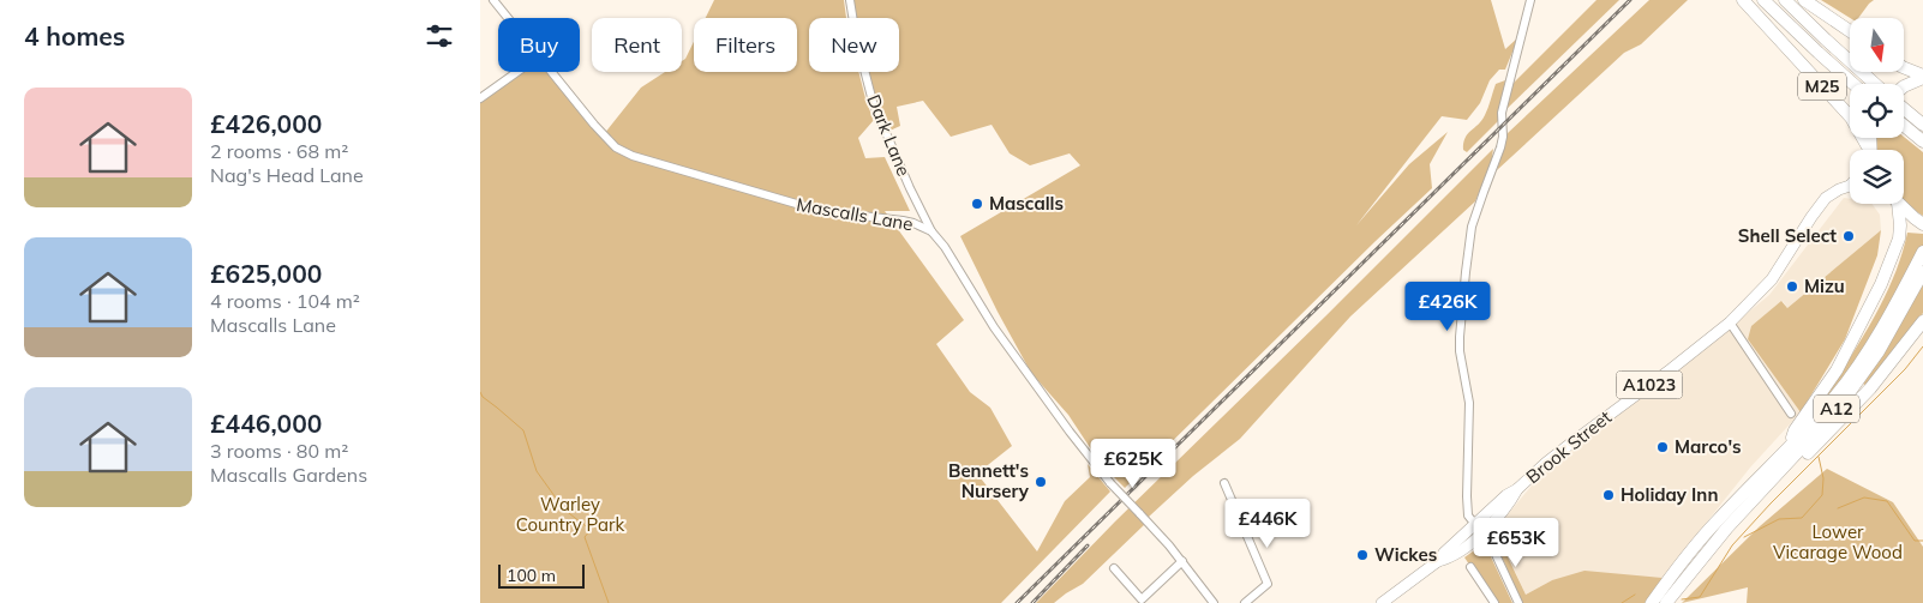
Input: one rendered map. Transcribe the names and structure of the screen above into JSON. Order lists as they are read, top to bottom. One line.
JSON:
{"streets":{"highway":["M25","A12"],"main road":["A1023","Brook Street"],"street":["Dark Lane","Mascalls Lane"]},"crossings":[["Dark Lane","Mascalls Lane"]],"parks":["Warley Country Park","Lower Vicarage Wood"],"places":["Mascalls","Shell Select","Mizu","Marco's","Bennett's Nursery","Holiday Inn","Wickes"],"scale_bar":"100 m","north":"bottom","page":{"heading":"4 homes","chip":["Buy","Rent","Filters","New"],"list":[{"name":"£426,000","note":"2 rooms · 68 m² · Nag's Head Lane"},{"name":"£625,000","note":"4 rooms · 104 m² · Mascalls Lane"},{"name":"£446,000","note":"3 rooms · 80 m² · Mascalls Gardens"}],"price":["£426K","£625K","£446K","£653K"],"scale":"100 m"}}
